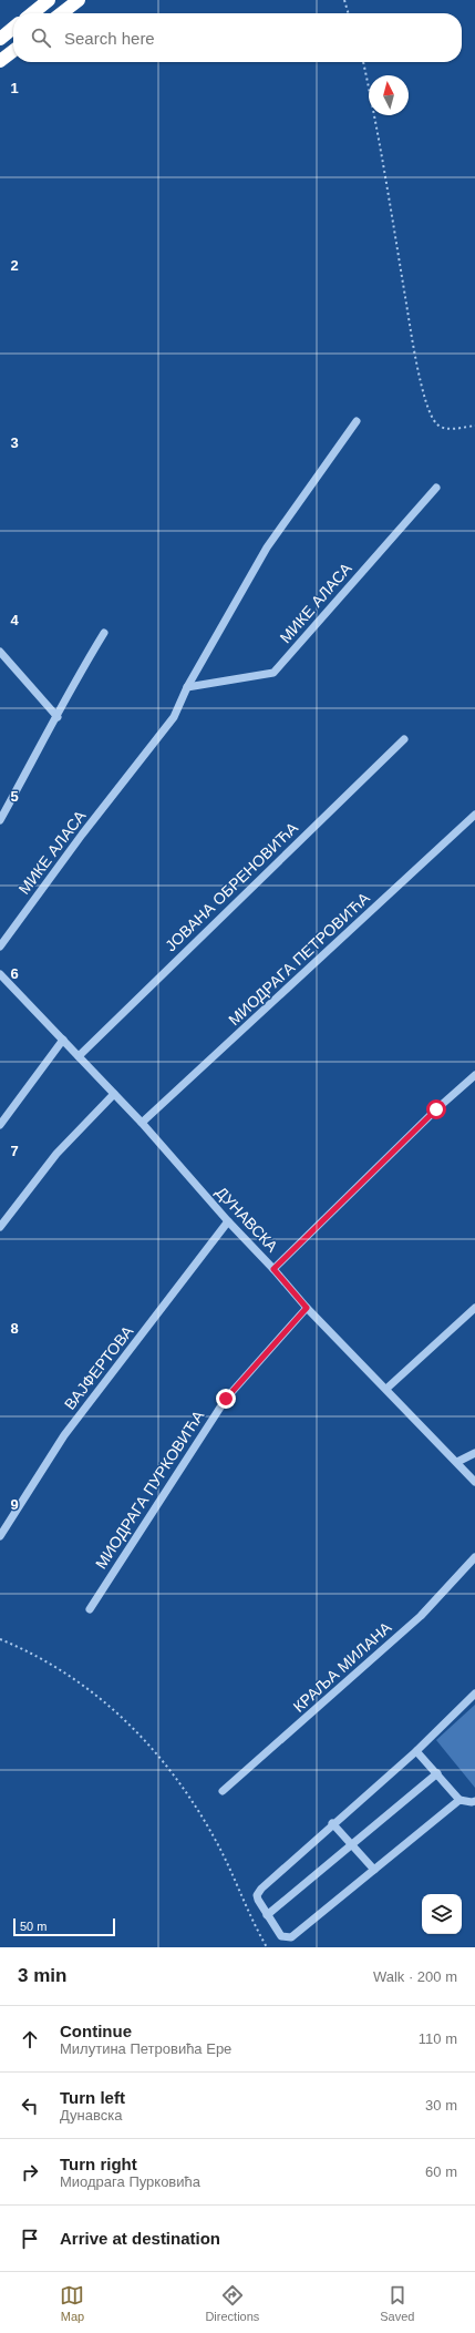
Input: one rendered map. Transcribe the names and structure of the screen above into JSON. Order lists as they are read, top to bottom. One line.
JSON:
{"streets":{"street":["МИКЕ АЛАСА","ЈОВАНА ОБРЕНОВИЋА","МИОДРАГА ПЕТРОВИЋА","ДУНАВСКА","ВАЈФЕРТОВА","МИОДРАГА ПУРКОВИЋА","КРАЉА МИЛАНА"]},"crossings":[["ЈОВАНА ОБРЕНОВИЋА","ДУНАВСКА"],["МИОДРАГА ПЕТРОВИЋА","ДУНАВСКА"],["ДУНАВСКА","ВАЈФЕРТОВА"],["ДУНАВСКА","МИОДРАГА ПУРКОВИЋА"]],"scale_bar":"50 m","north":"top","page":{"search":"Search here","scale":"50 m","heading":["3 min","Walk · 200 m"],"list":[["Continue","Милутина Петровића Ере","110 m"],["Turn left","Дунавска","30 m"],["Turn right","Миодрага Пурковића","60 m"],"Arrive at destination"],"nav":["Map","Directions","Saved"]},"grid":{"rows":["1","2","3","4","5","6","7","8","9"]}}
